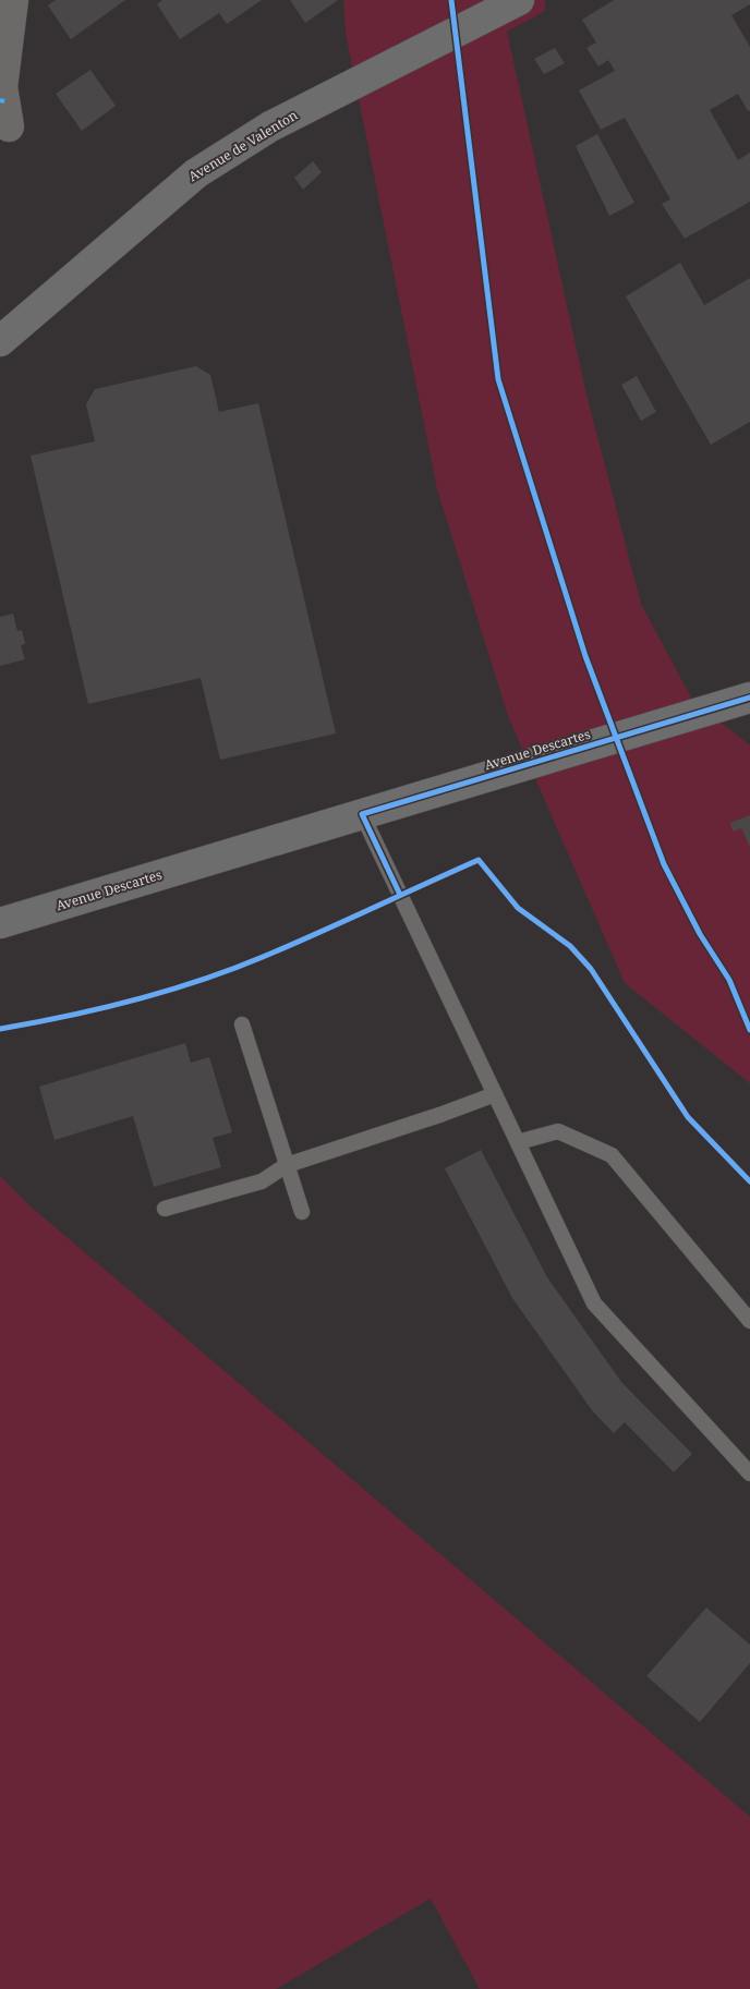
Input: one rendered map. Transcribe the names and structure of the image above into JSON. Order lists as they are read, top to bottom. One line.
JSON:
{"streets":{"main road":["Avenue de Valenton","Avenue Descartes"]}}
